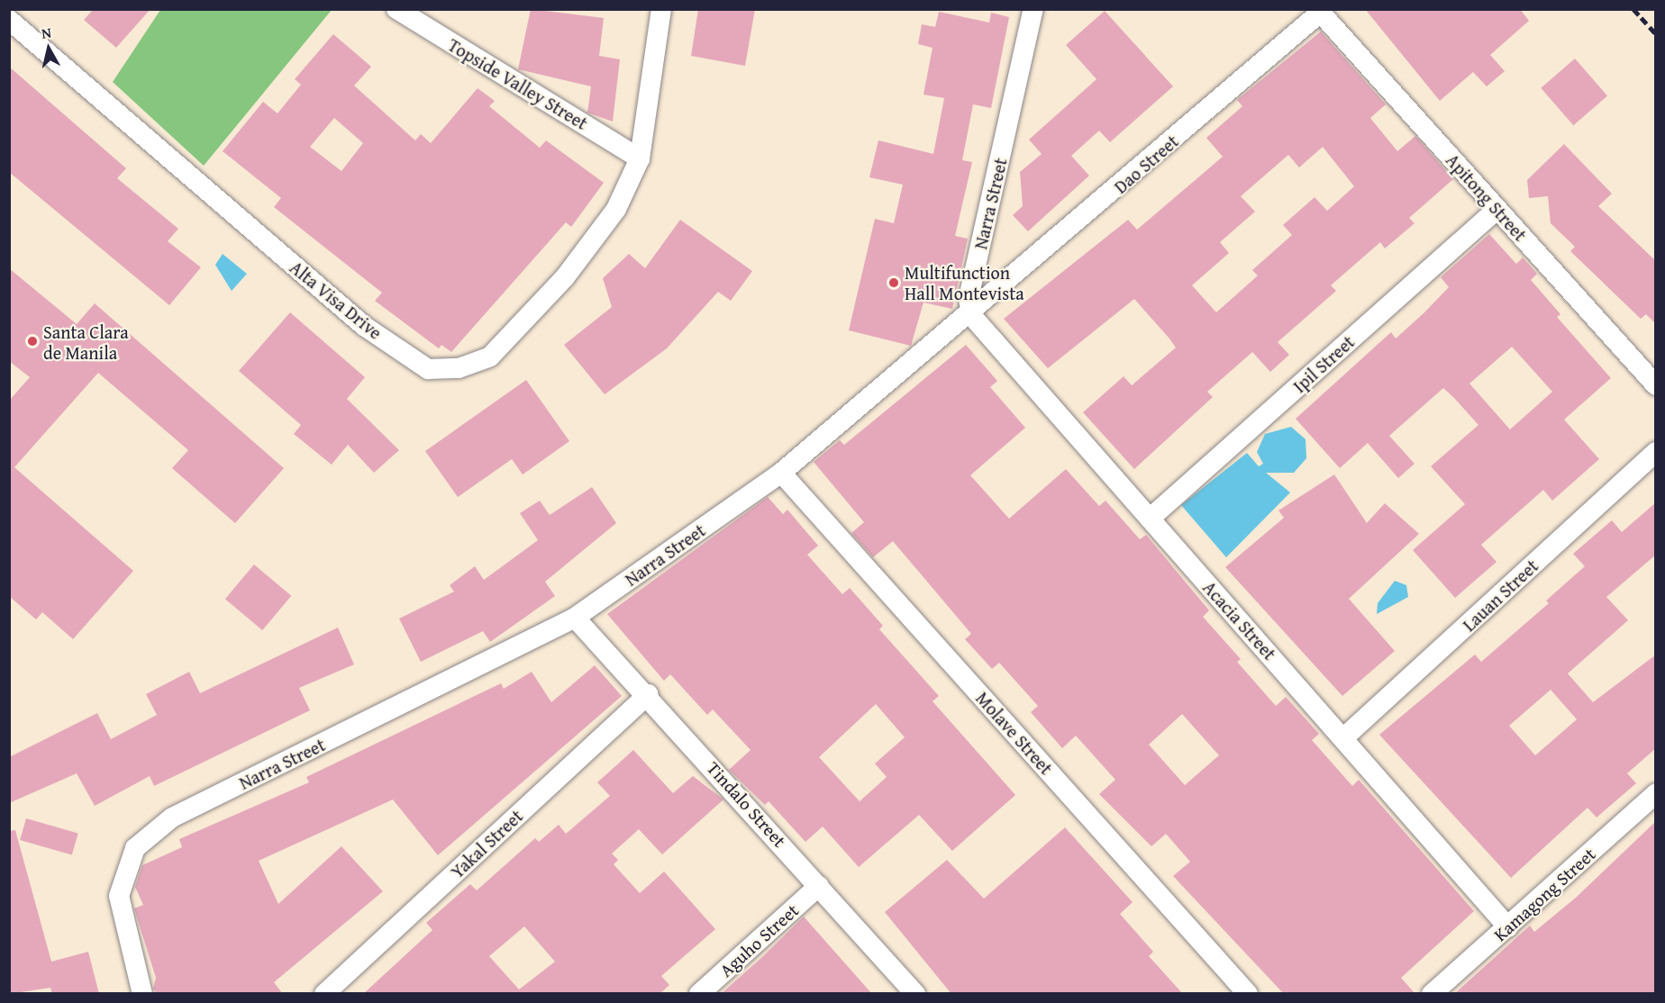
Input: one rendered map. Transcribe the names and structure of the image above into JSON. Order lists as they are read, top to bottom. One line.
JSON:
{"streets":{"street":["Topside Valley Street","Dao Street","Apitong Street","Narra Street","Alta Visa Drive","Ipil Street","Lauan Street","Acacia Street","Molave Street","Tindalo Street","Yakal Street","Kamagong Street","Aguho Street"]},"crossings":[["Topside Valley Street","Alta Visa Drive"],["Dao Street","Apitong Street"],["Dao Street","Narra Street"],["Dao Street","Acacia Street"],["Apitong Street","Ipil Street"],["Narra Street","Acacia Street"],["Narra Street","Molave Street"],["Narra Street","Tindalo Street"],["Ipil Street","Acacia Street"],["Lauan Street","Acacia Street"],["Acacia Street","Kamagong Street"],["Tindalo Street","Yakal Street"],["Tindalo Street","Aguho Street"]],"places":["Multifunction Hall Montevista","Santa Clara de Manila"],"north":"top"}
